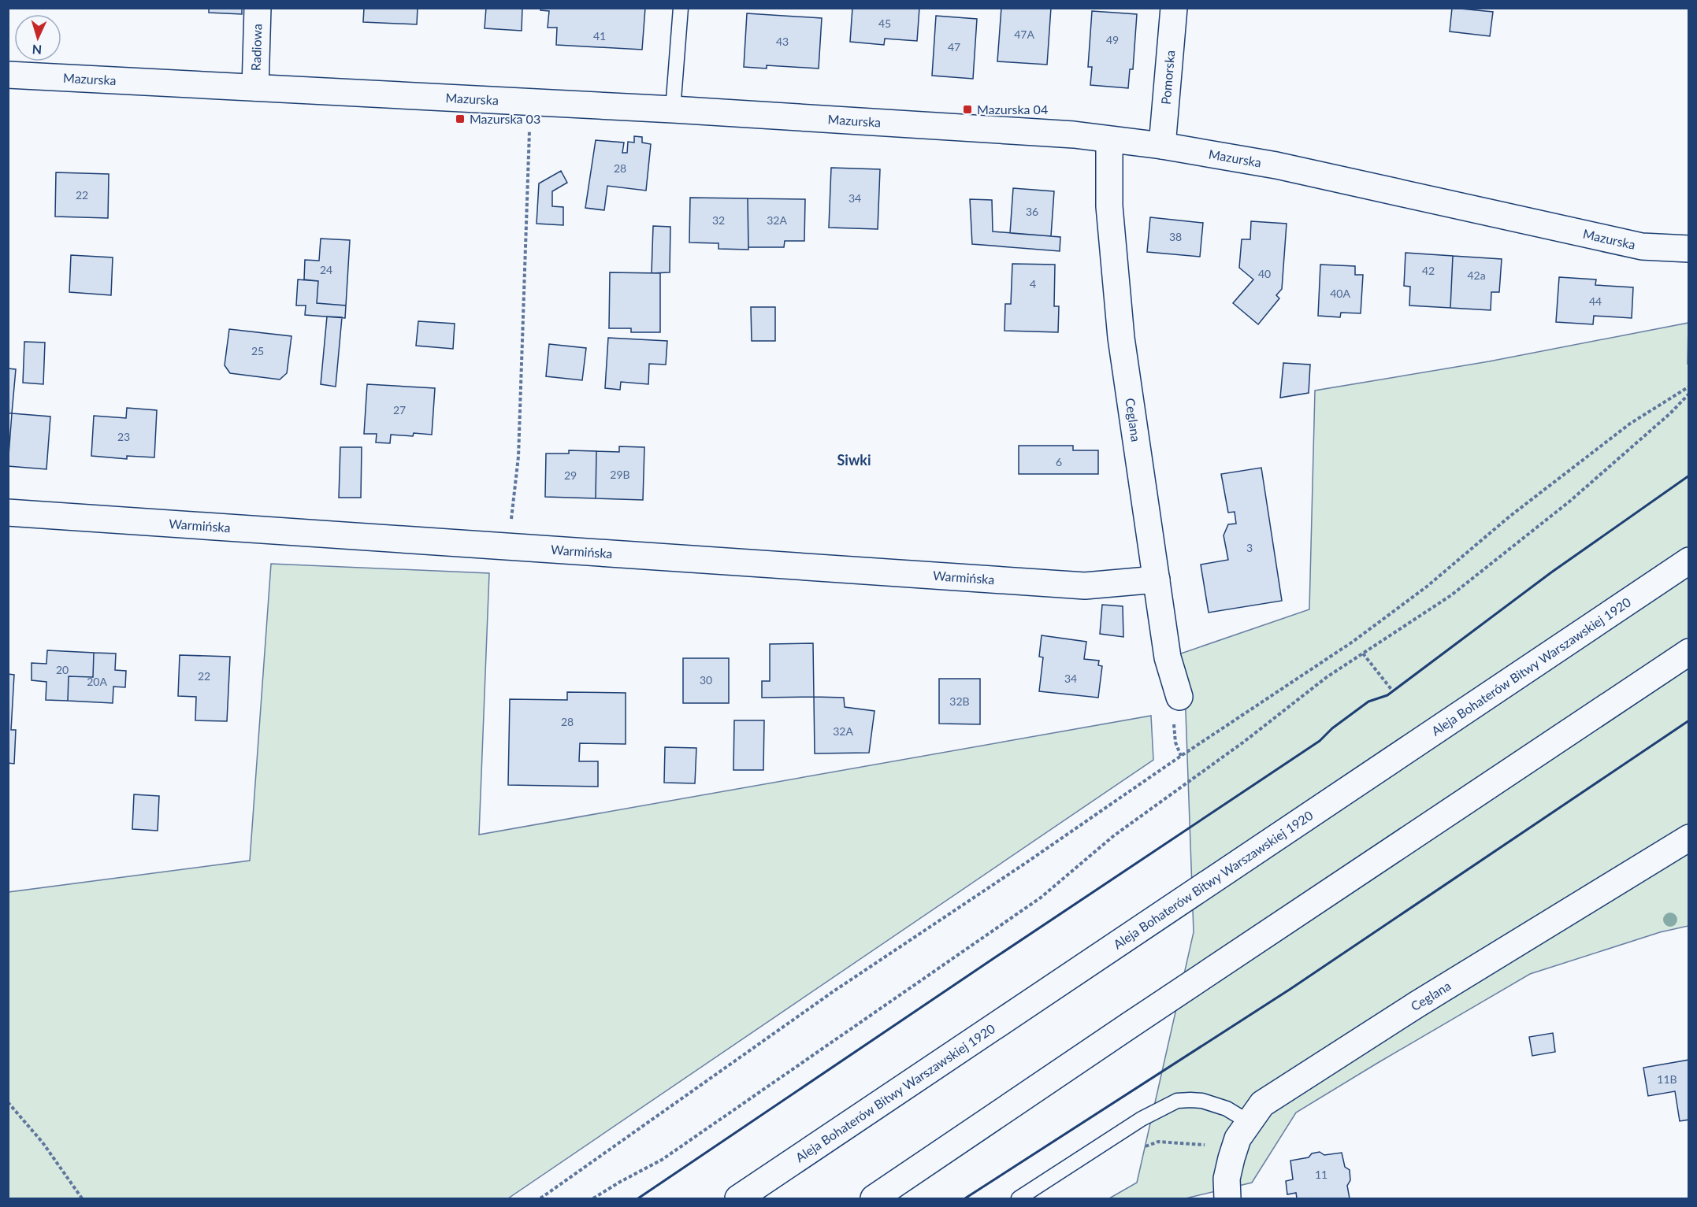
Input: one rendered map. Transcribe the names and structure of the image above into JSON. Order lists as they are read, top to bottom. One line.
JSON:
{"streets":{"main road":["Radiowa","Pomorska","Mazurska","Ceglana","Warmińska","Aleja Bohaterów Bitwy Warszawskiej 1920"]},"crossings":[["Radiowa","Mazurska"],["Pomorska","Mazurska"],["Mazurska","Ceglana"],["Ceglana","Warmińska"]],"districts":["Siwki"],"places":{"transit":["Mazurska 04","Mazurska 03"]},"house_numbers":["45","47A","41","49","43","47","28","22","34","36","32","32A","38","24","42","40","42a","4","40A","44","25","27","23","6","29B","29","3","20","22","34","30","20A","32B","28","32A","11B","11"],"north":"bottom"}
